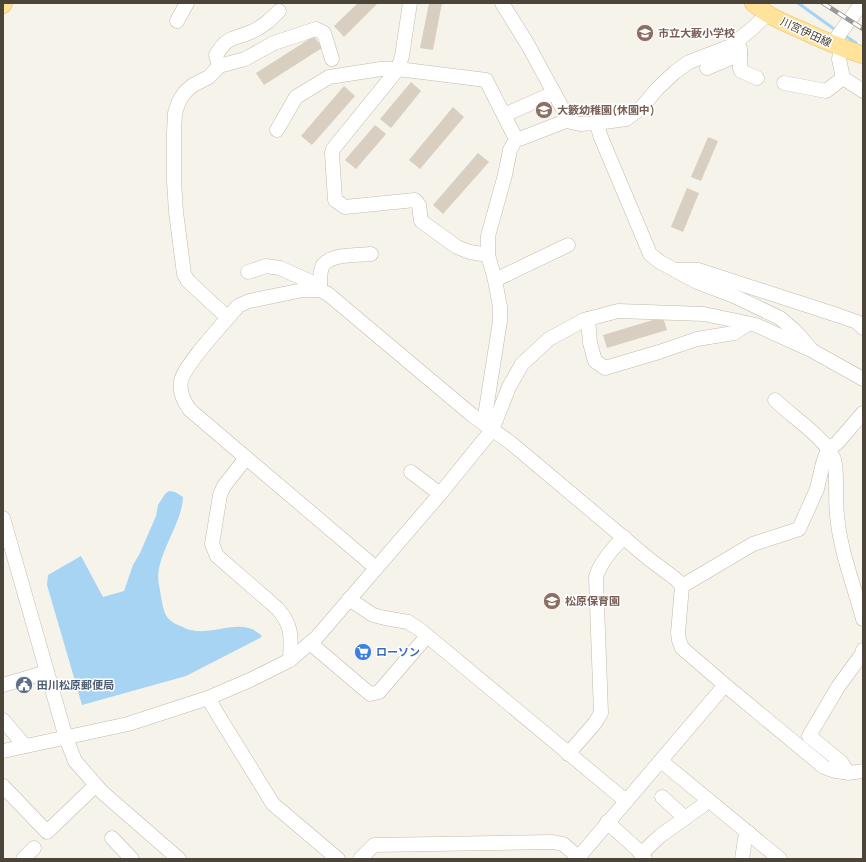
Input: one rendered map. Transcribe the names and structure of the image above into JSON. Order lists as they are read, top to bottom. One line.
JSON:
{"streets":{"main road":["川宮伊田線"]},"places":{"school or university":["市立大藪小学校","大籔幼稚園(休園中)","松原保育園"],"supermarket":["ローソン"],"public building":["田川松原郵便局"]}}
